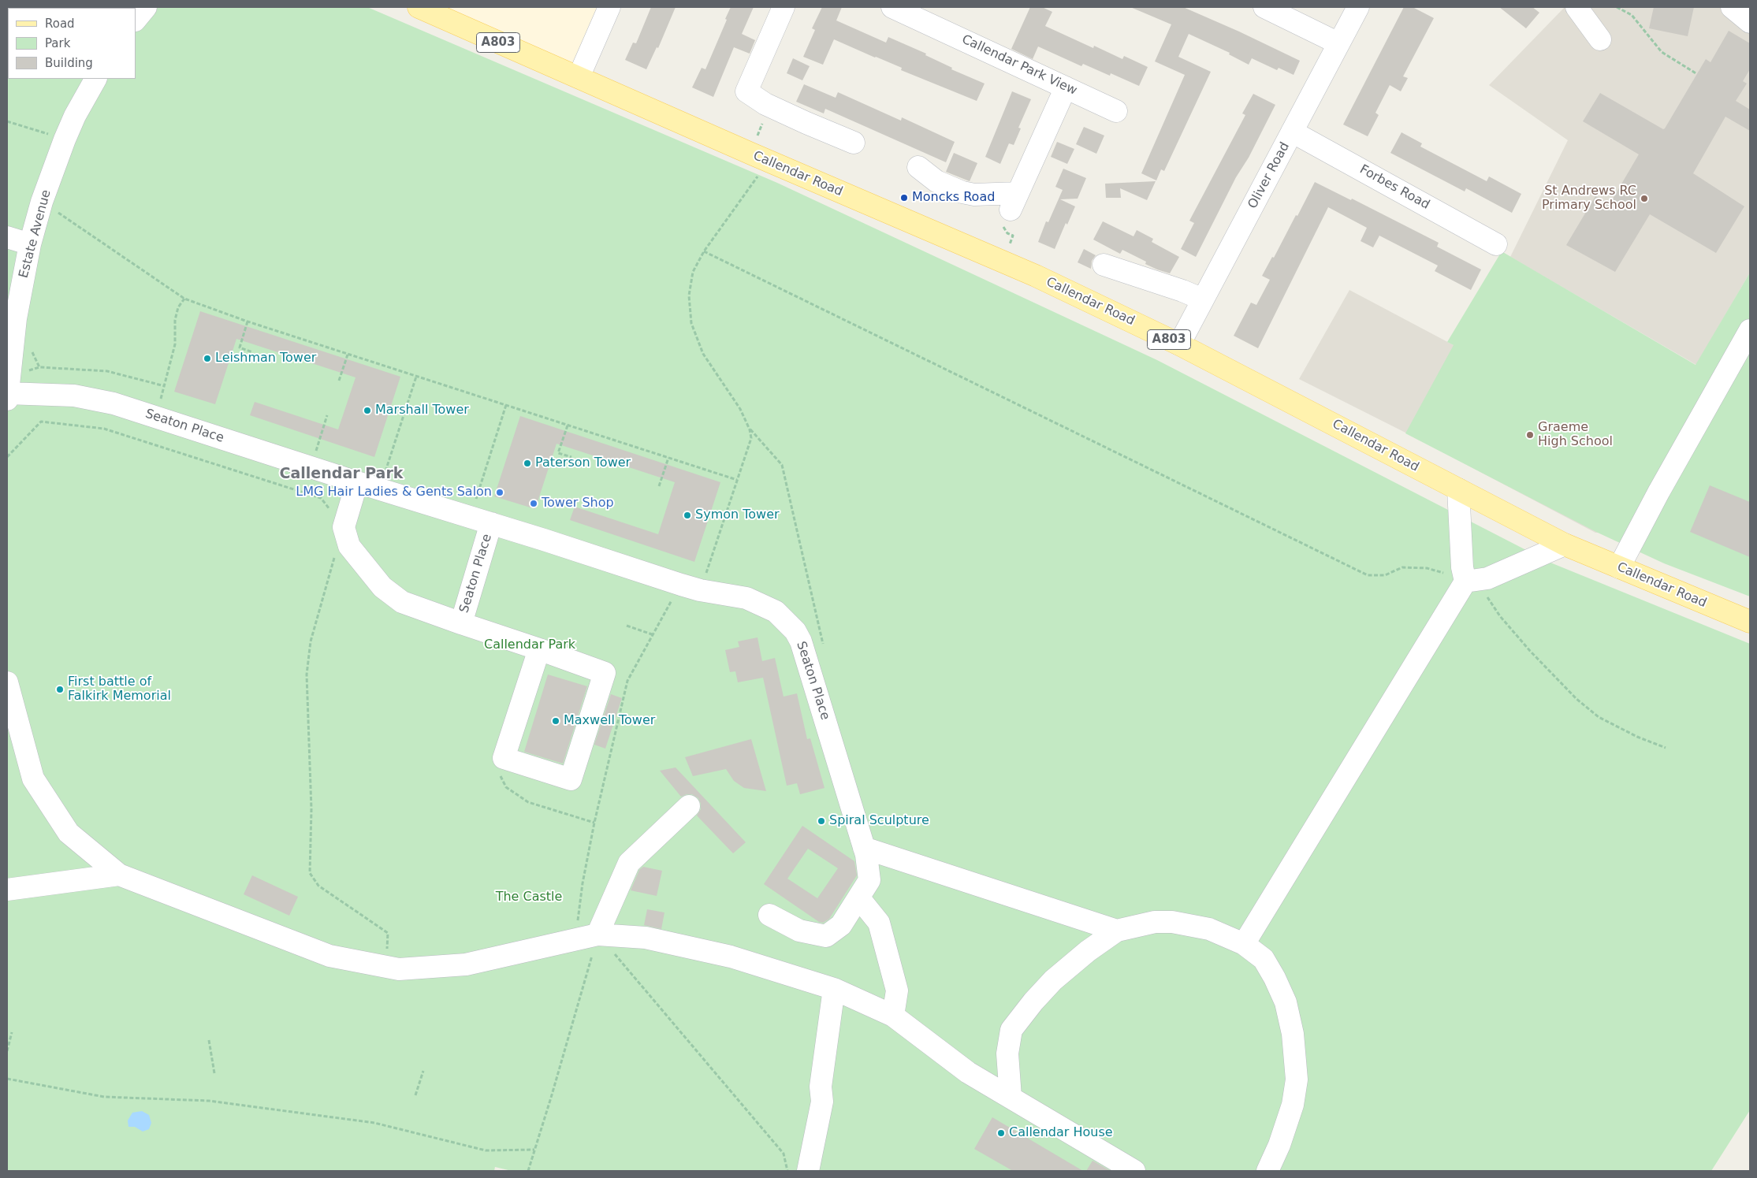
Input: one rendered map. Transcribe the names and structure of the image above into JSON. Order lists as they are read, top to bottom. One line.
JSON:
{"streets":{"main road":["A803","Callendar Road"],"street":["Callendar Park View","Oliver Road","Forbes Road","Estate Avenue","Seaton Place"]},"crossings":[["Callendar Road","Oliver Road"],["Oliver Road","Forbes Road"],["Estate Avenue","Seaton Place"]],"districts":["Callendar Park"],"parks":["Callendar Park","The Castle"],"places":["Moncks Road","St Andrews RC Primary School","Leishman Tower","Marshall Tower","Graeme High School","Paterson Tower","LMG Hair Ladies & Gents Salon","Tower Shop","Symon Tower","First battle of Falkirk Memorial","Maxwell Tower","Spiral Sculpture","Callendar House"],"legend":["Road","Park","Building"]}
